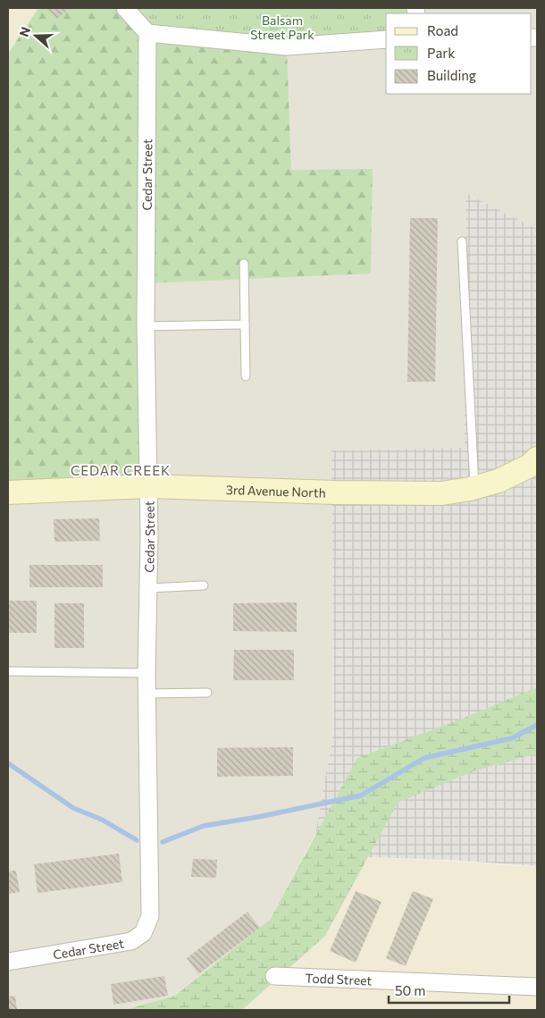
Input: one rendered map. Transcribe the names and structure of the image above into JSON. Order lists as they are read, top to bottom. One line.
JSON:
{"streets":{"street":["Cedar Street","3rd Avenue North","Todd Street"]},"crossings":[["Cedar Street","3rd Avenue North"]],"districts":["CEDAR CREEK"],"parks":["Balsam Street Park"],"legend":["Road","Park","Building"],"scale_bar":"50 m","north":"left"}
